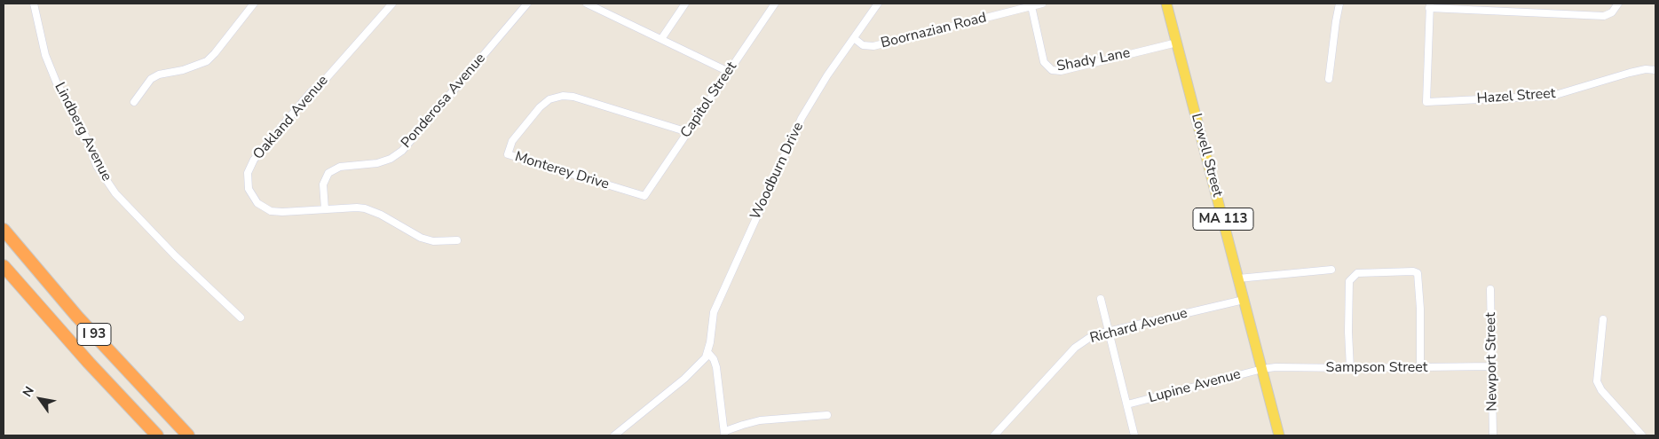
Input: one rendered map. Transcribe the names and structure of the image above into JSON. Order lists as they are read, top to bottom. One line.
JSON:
{"streets":{"highway":["I 93"],"main road":["Lowell Street","MA 113"],"street":["Boornazian Road","Shady Lane","Hazel Street","Capitol Street","Ponderosa Avenue","Oakland Avenue","Lindberg Avenue","Monterey Drive","Woodburn Drive","Richard Avenue","Newport Street","Sampson Street","Lupine Avenue"]},"crossings":[["Boornazian Road","Shady Lane"],["Boornazian Road","Woodburn Drive"],["Shady Lane","Lowell Street"],["Capitol Street","Monterey Drive"],["Ponderosa Avenue","Oakland Avenue"],["Lowell Street","Richard Avenue"],["Lowell Street","Sampson Street"],["Lowell Street","Lupine Avenue"],["Newport Street","Sampson Street"],["Sampson Street","Lupine Avenue"]],"north":"top left"}
